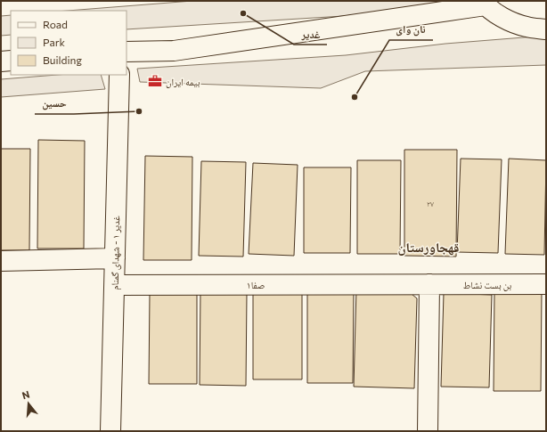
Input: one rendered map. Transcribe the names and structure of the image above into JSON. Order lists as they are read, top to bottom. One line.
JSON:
{"streets":{"street":["غدیر ۱ - شهدای گمنام","صفا۱","بن بست نشاط"]},"crossings":[["غدیر ۱ - شهدای گمنام","صفا۱"],["صفا۱","بن بست نشاط"]],"districts":["قهجاورستان"],"places":{"other":["غدیر","نان وای","حسین"],"office":["بیمه ایران"]},"house_numbers":["۲۷"],"legend":["Road","Park","Building"],"north":"top"}
